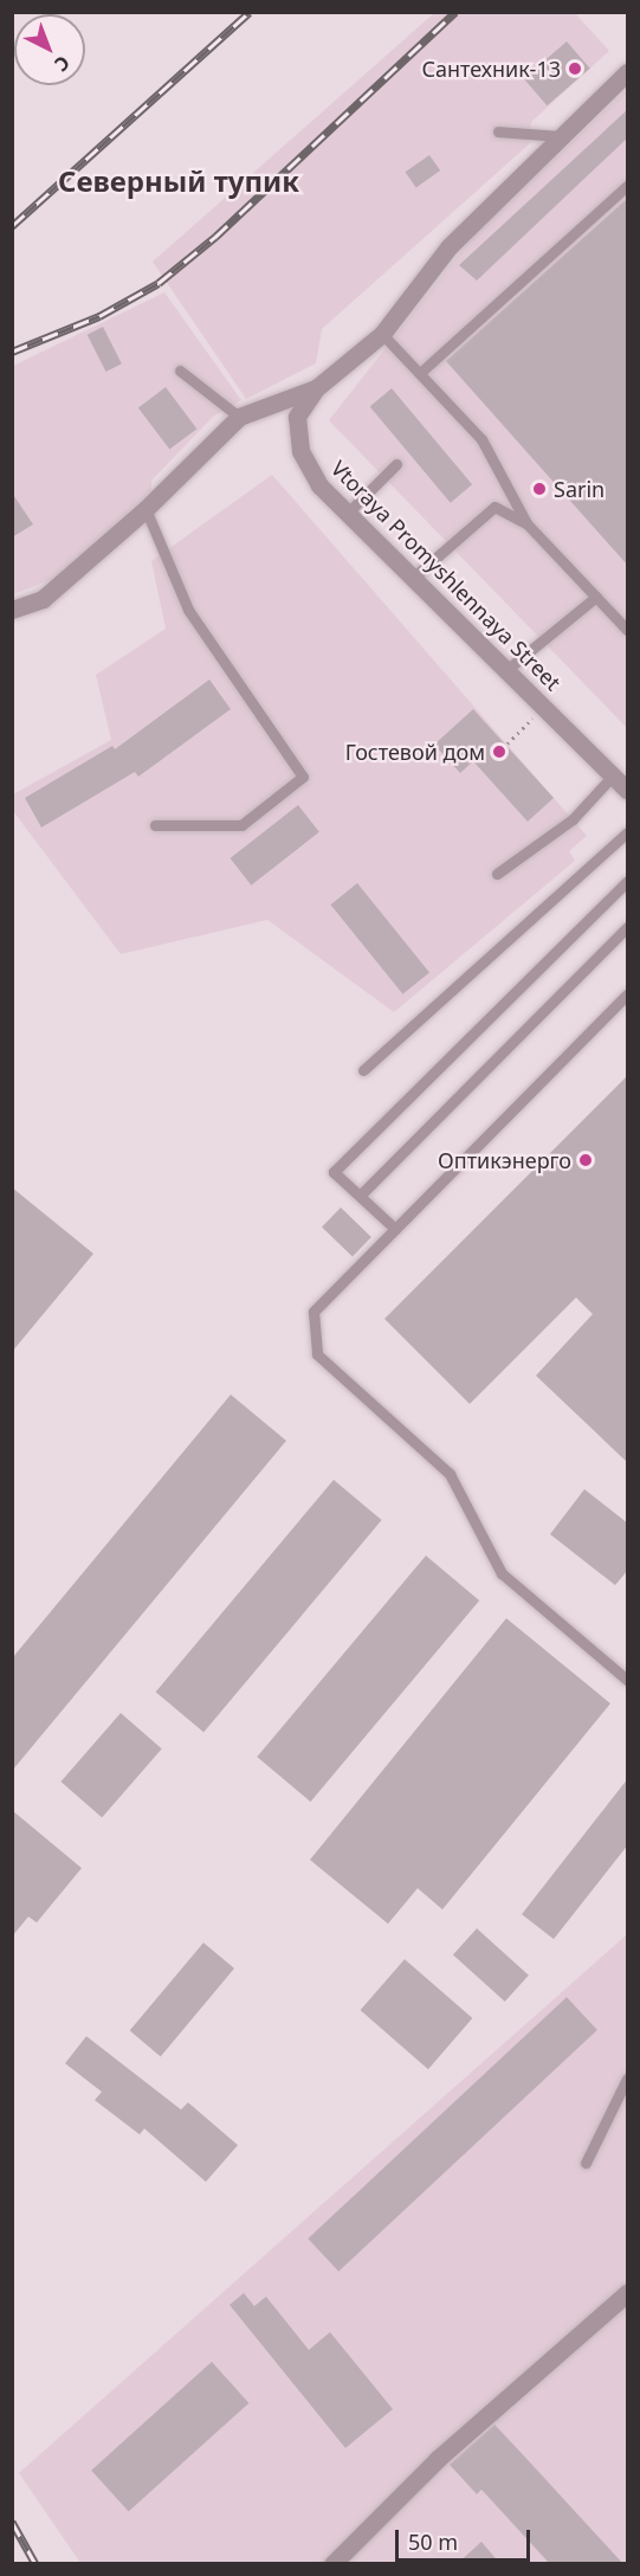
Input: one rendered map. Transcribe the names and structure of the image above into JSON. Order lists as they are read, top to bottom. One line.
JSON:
{"streets":{"street":["Vtoraya Promyshlennaya Street"]},"districts":["Северный тупик"],"places":["Сантехник-13","Sarin","Гостевой дом","Оптикэнерго"],"scale_bar":"50 m","north":"bottom right"}
